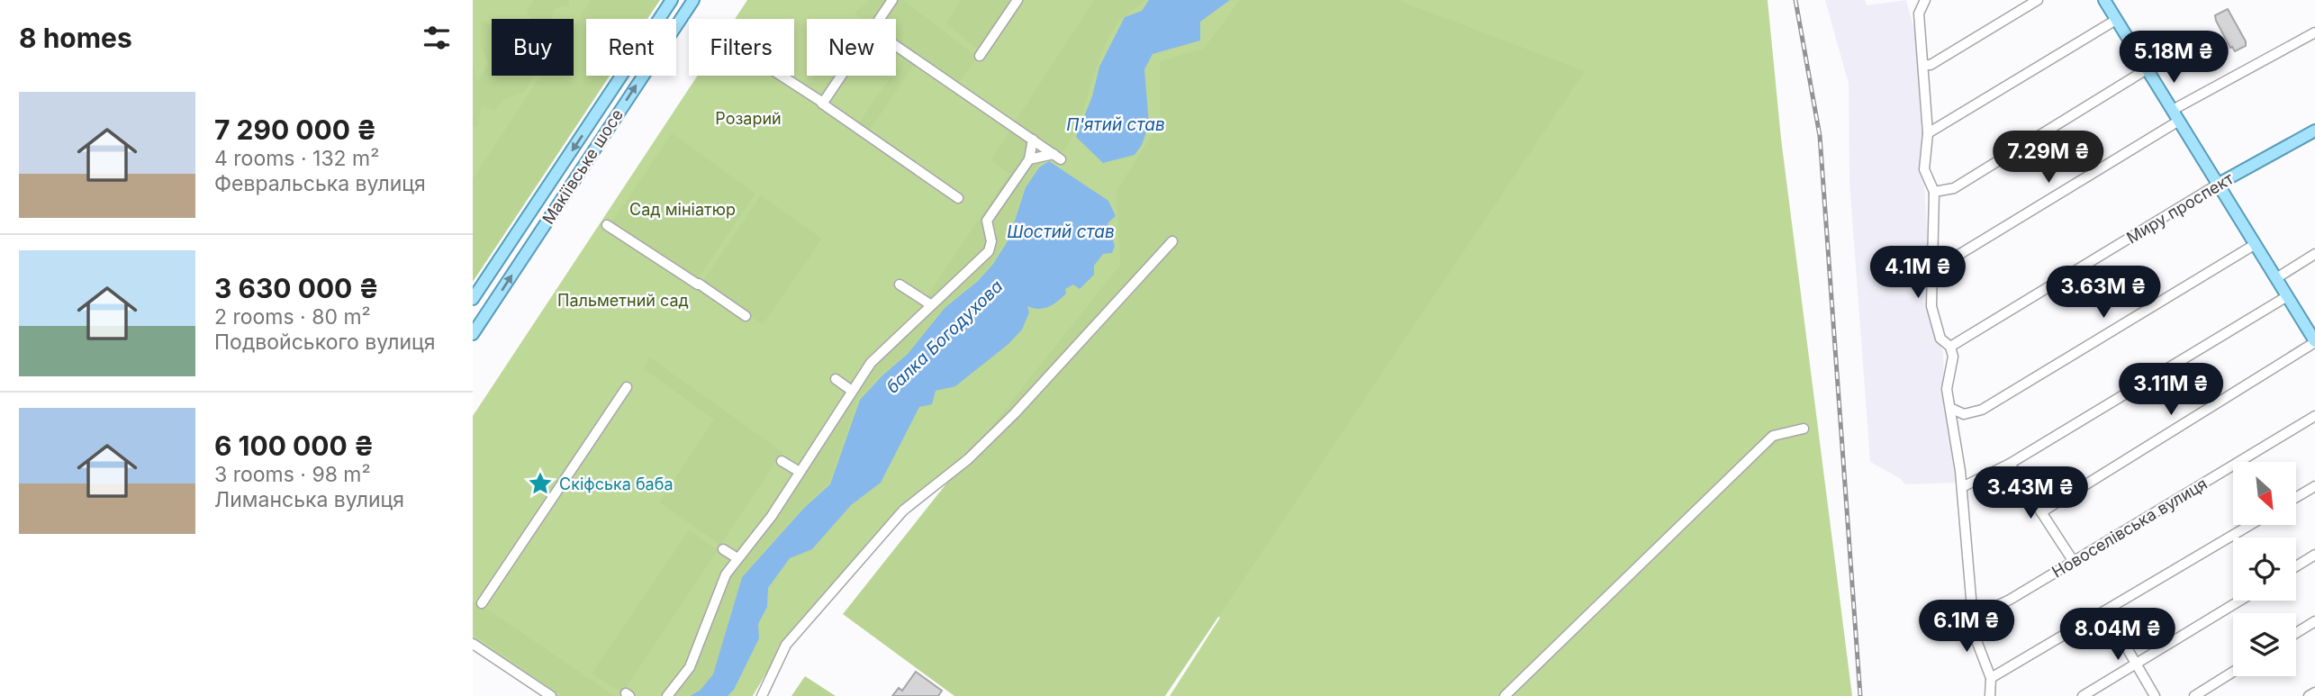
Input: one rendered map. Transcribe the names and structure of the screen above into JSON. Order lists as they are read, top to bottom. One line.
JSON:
{"streets":{"main road":["Макіївське шосе","Миру проспект"],"street":["Новоселівська вулиця"]},"water":["П'ятий став","Шостий став","балка Богодухова"],"parks":["Розарий","Сад мініатюр","Пальметний сад"],"places":{"place":["Скіфська баба"]},"north":"bottom right","page":{"heading":"8 homes","chip":["Buy","Rent","Filters","New"],"price":["5.18M ₴","7.29M ₴","4.1M ₴","3.63M ₴","3.11M ₴","3.43M ₴","6.1M ₴","8.04M ₴"],"list":[{"name":"7 290 000 ₴","note":"4 rooms · 132 m² · Февральська вулиця"},{"name":"3 630 000 ₴","note":"2 rooms · 80 m² · Подвойського вулиця"},{"name":"6 100 000 ₴","note":"3 rooms · 98 m² · Лиманська вулиця"}]}}
